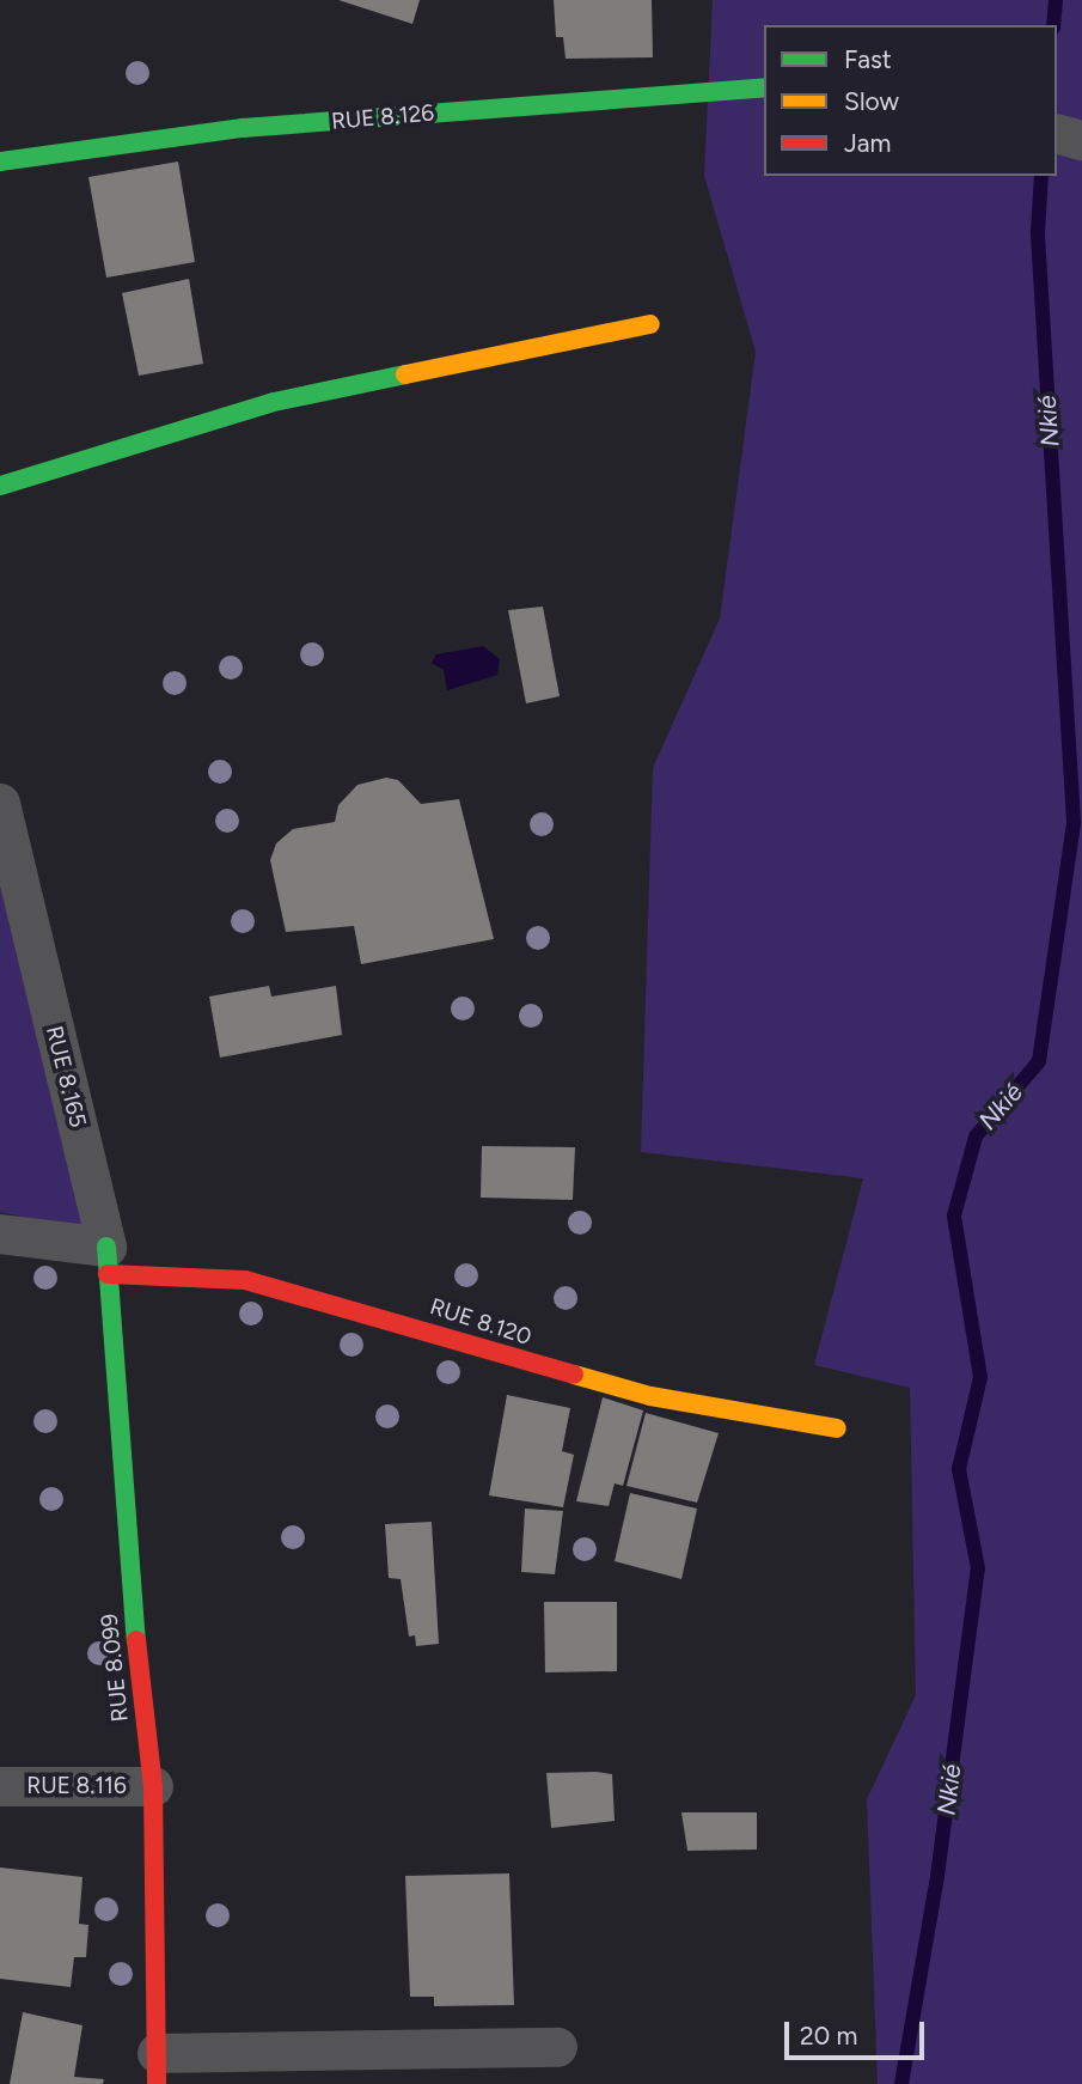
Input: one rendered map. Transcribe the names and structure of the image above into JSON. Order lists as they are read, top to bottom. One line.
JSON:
{"streets":{"street":["RUE 8.126","RUE 8.165","RUE 8.120","RUE 8.099","RUE 8.116"]},"crossings":[["RUE 8.165","RUE 8.120"],["RUE 8.165","RUE 8.099"],["RUE 8.120","RUE 8.099"],["RUE 8.099","RUE 8.116"]],"water":["Nkié"],"legend":["Fast","Slow","Jam"],"scale_bar":"20 m"}
